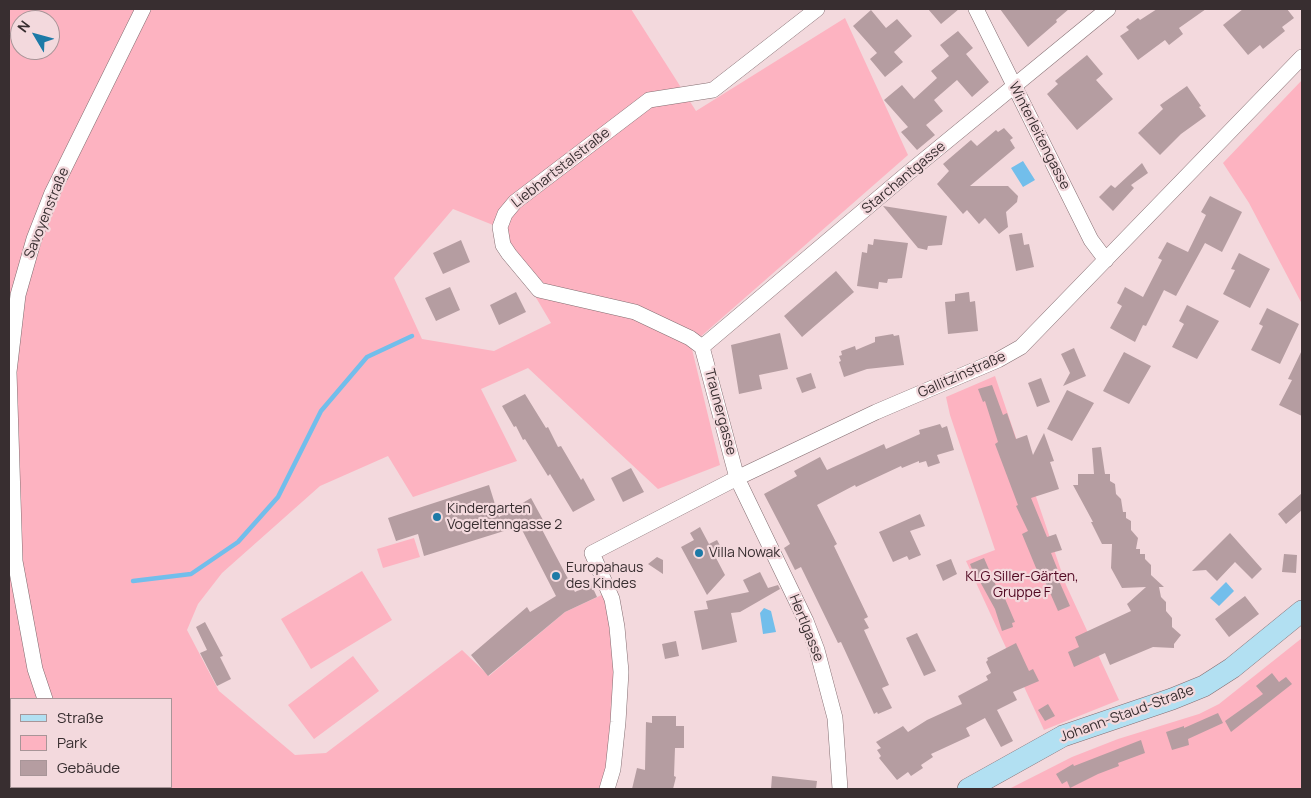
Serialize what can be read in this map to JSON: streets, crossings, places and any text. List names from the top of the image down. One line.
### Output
{"streets":{"street":["Winterleitengasse","Liebhartstalstraße","Starchantgasse","Savoyenstraße","Gallitzinstraße","Traunergasse","Hertlgasse","Johann-Staud-Straße"]},"crossings":[["Winterleitengasse","Starchantgasse"],["Winterleitengasse","Gallitzinstraße"],["Liebhartstalstraße","Starchantgasse"],["Liebhartstalstraße","Traunergasse"],["Starchantgasse","Traunergasse"],["Gallitzinstraße","Traunergasse"],["Gallitzinstraße","Hertlgasse"],["Traunergasse","Hertlgasse"]],"parks":["KLG Siller-Gärten, Gruppe F"],"places":["Kindergarten Vogeltenngasse 2","Villa Nowak","Europahaus des Kindes"],"legend":["Straße","Park","Gebäude"],"north":"top left"}
